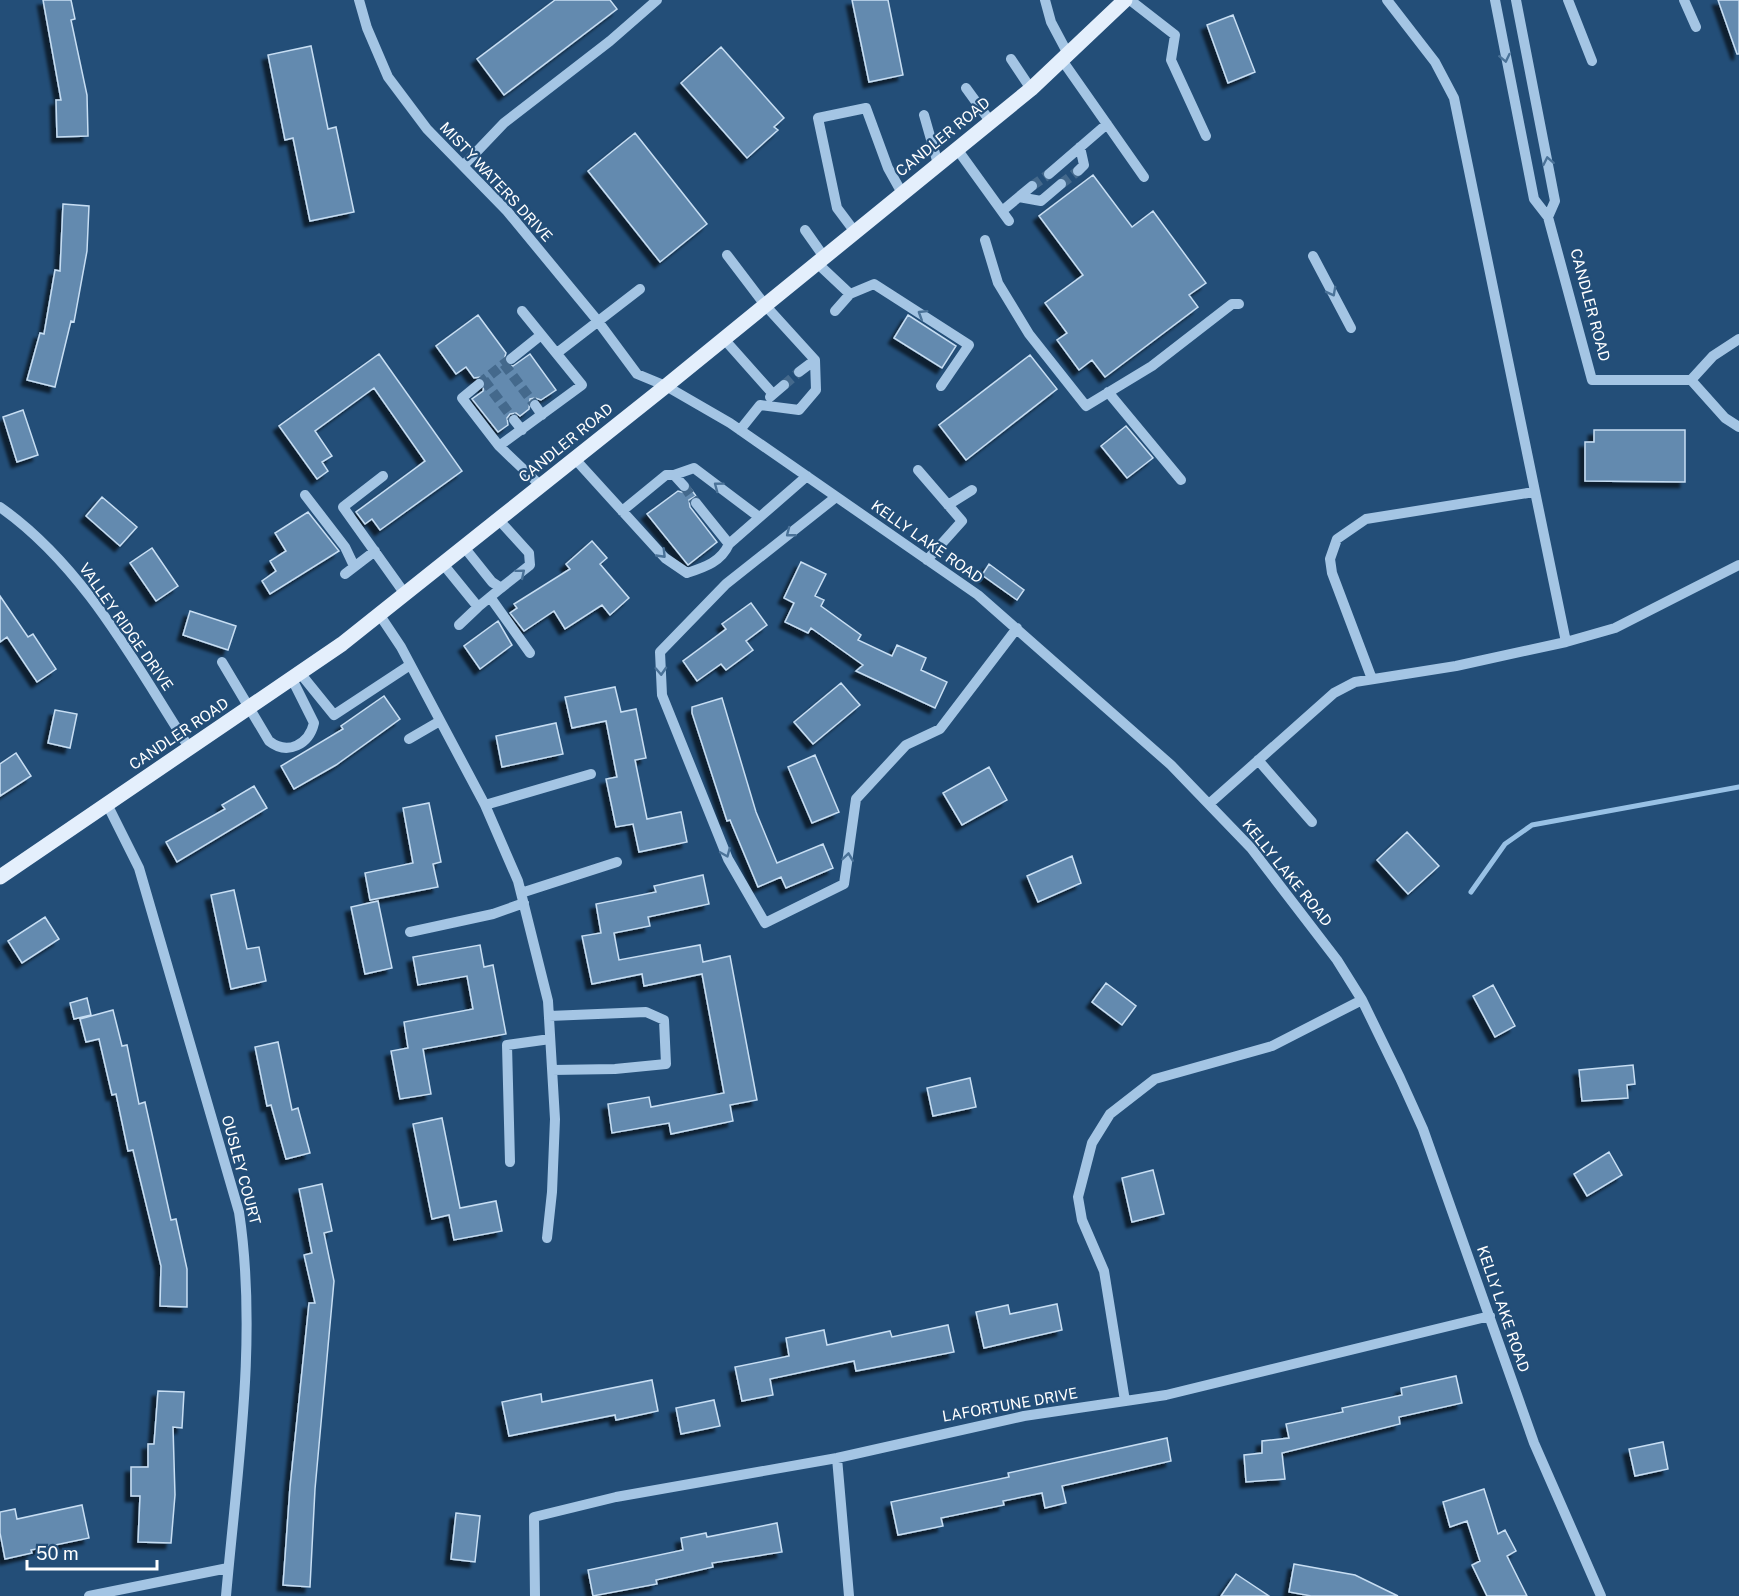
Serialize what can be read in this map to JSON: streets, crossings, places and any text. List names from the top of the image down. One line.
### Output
{"streets":{"main road":["CANDLER ROAD"],"street":["MISTY WATERS DRIVE","KELLY LAKE ROAD","VALLEY RIDGE DRIVE","OUSLEY COURT","LAFORTUNE DRIVE"]},"crossings":[["CANDLER ROAD","MISTY WATERS DRIVE"],["CANDLER ROAD","KELLY LAKE ROAD"],["CANDLER ROAD","VALLEY RIDGE DRIVE"],["CANDLER ROAD","OUSLEY COURT"],["MISTY WATERS DRIVE","KELLY LAKE ROAD"],["KELLY LAKE ROAD","LAFORTUNE DRIVE"]],"scale_bar":"50 m"}
